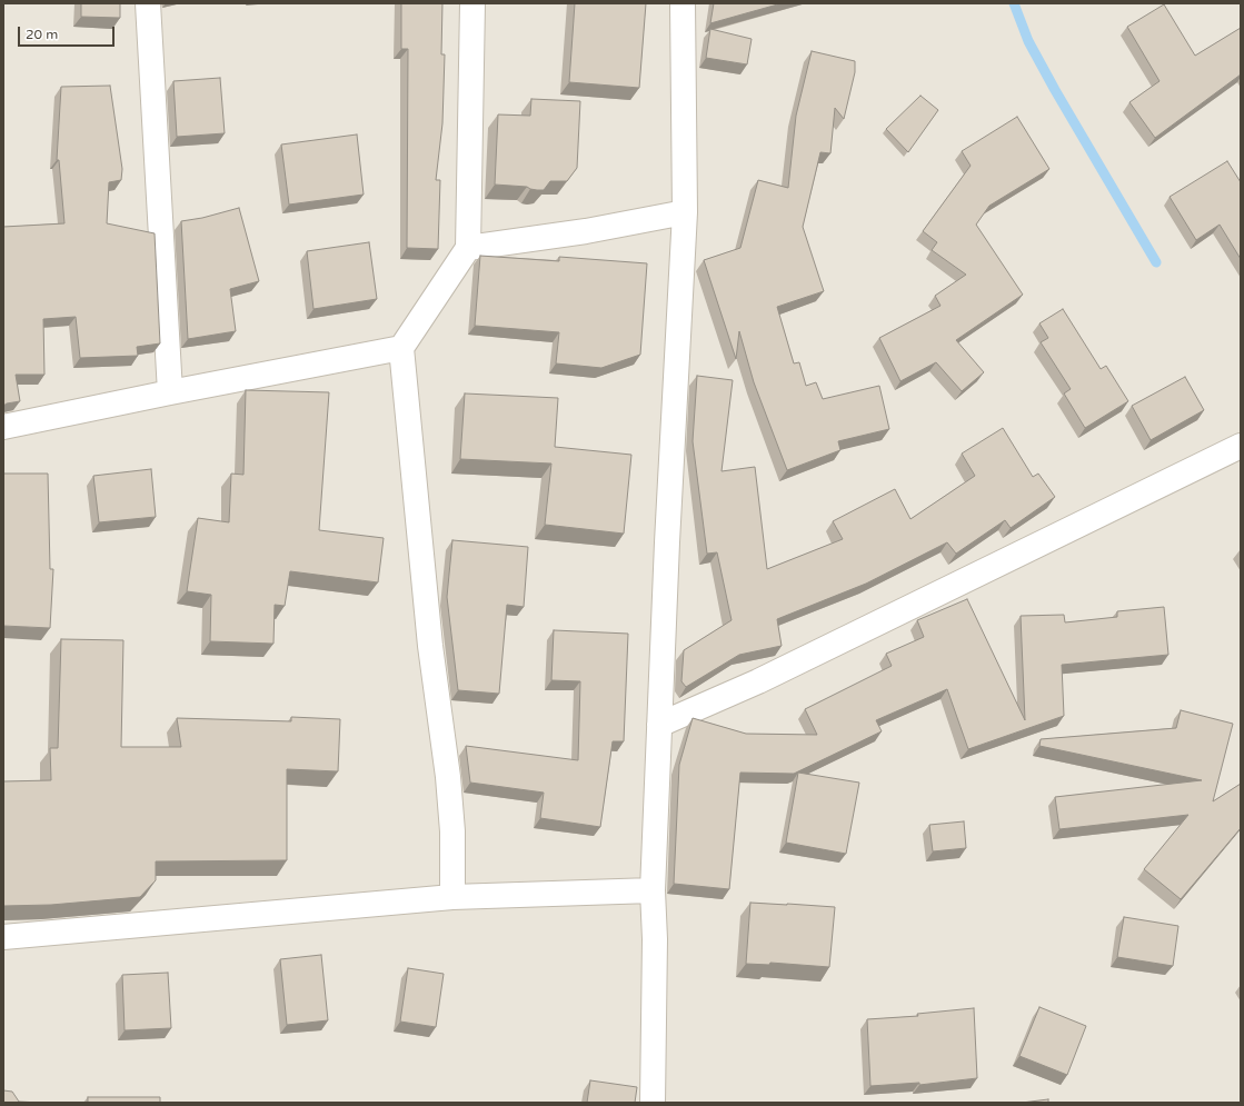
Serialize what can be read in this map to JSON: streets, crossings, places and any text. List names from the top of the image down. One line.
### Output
{"scale_bar":"20 m"}
